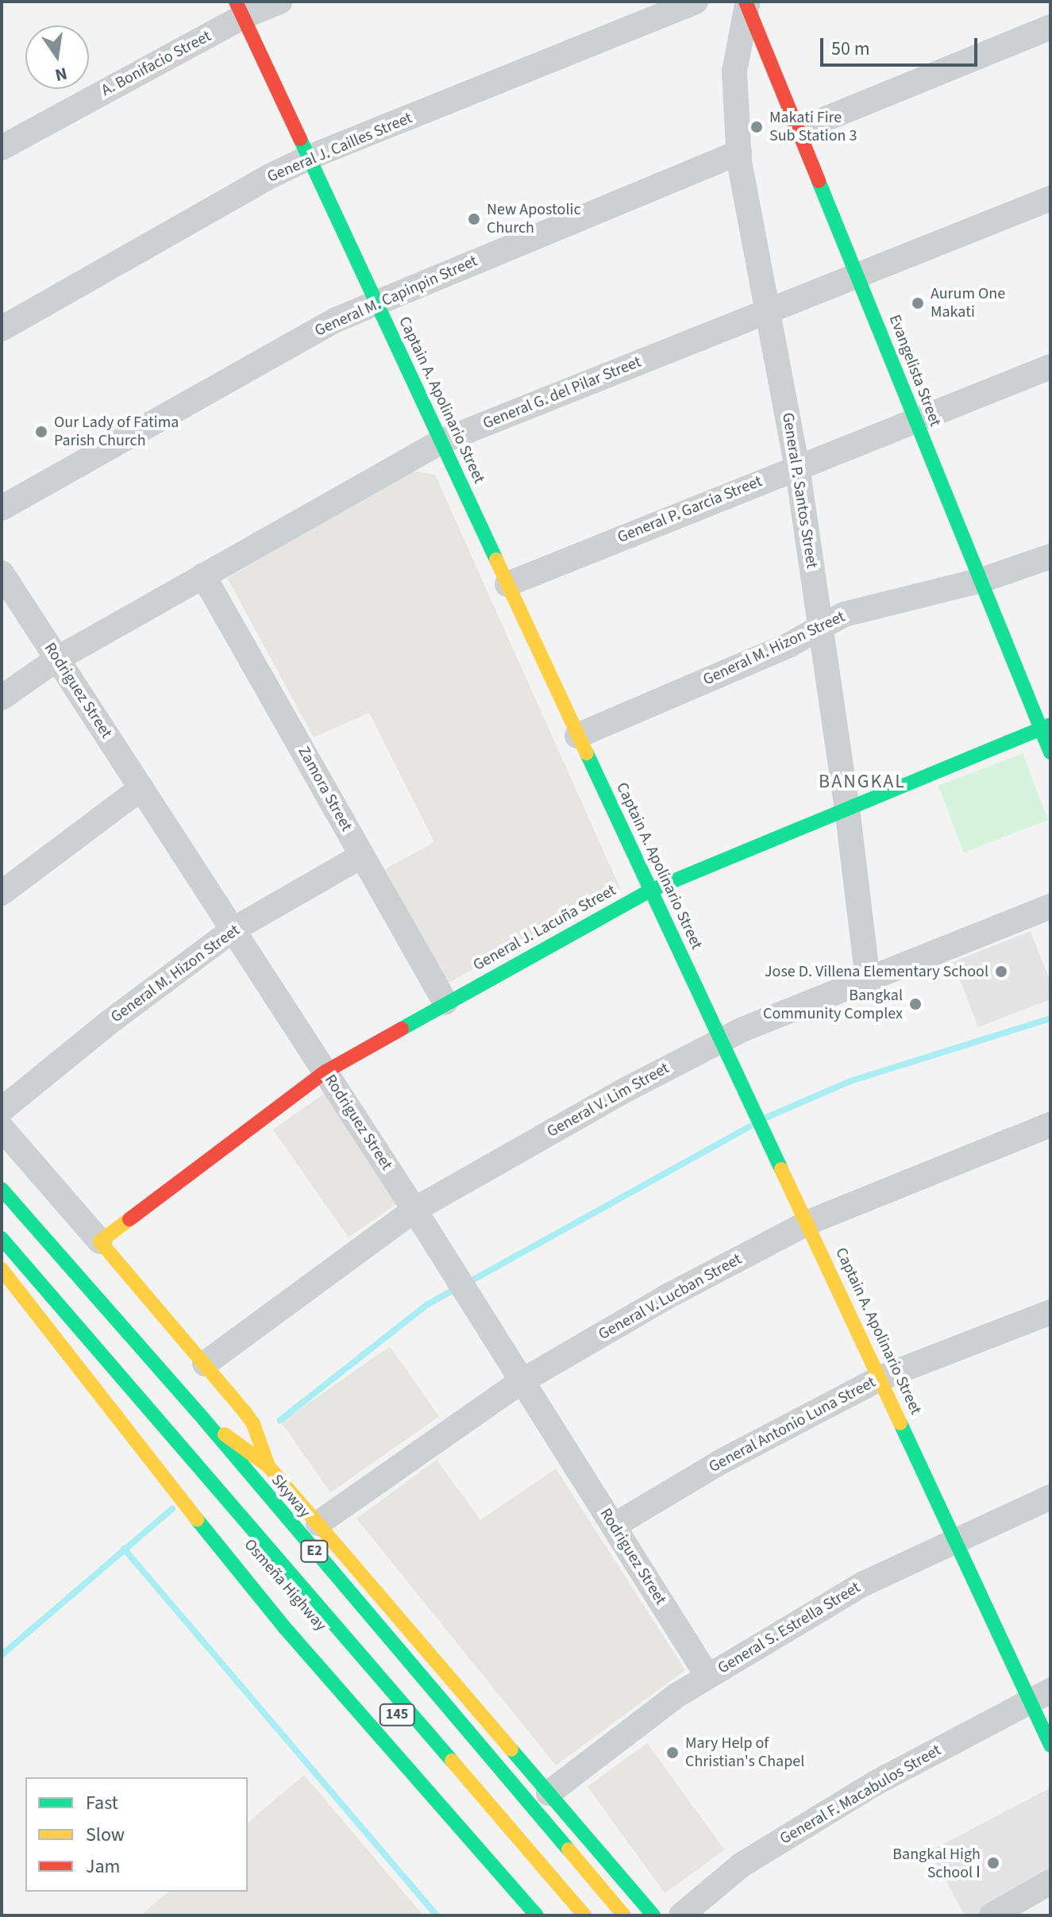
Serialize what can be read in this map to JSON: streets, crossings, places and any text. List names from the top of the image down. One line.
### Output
{"streets":{"main road":["Evangelista Street","Captain A. Apolinario Street","General J. Lacuña Street","Skyway","E2","Osmeña Highway","145"],"street":["A. Bonifacio Street","General J. Cailles Street","General M. Capinpin Street","General G. del Pilar Street","General P. Santos Street","General P. Garcia Street","General M. Hizon Street","Rodriguez Street","Zamora Street","General V. Lim Street","General V. Lucban Street","General Antonio Luna Street","General S. Estrella Street","General F. Macabulos Street"]},"crossings":[["A. Bonifacio Street","Captain A. Apolinario Street"],["General J. Cailles Street","Captain A. Apolinario Street"],["General M. Capinpin Street","Captain A. Apolinario Street"],["General M. Capinpin Street","General P. Santos Street"],["Evangelista Street","General G. del Pilar Street"],["Evangelista Street","General P. Santos Street"],["Evangelista Street","General P. Garcia Street"],["Evangelista Street","General M. Hizon Street"],["Evangelista Street","General J. Lacuña Street"],["General G. del Pilar Street","Captain A. Apolinario Street"],["General G. del Pilar Street","General P. Santos Street"],["General G. del Pilar Street","Rodriguez Street"],["General G. del Pilar Street","Zamora Street"],["Captain A. Apolinario Street","General P. Garcia Street"],["Captain A. Apolinario Street","General M. Hizon Street"],["Captain A. Apolinario Street","General J. Lacuña Street"],["Captain A. Apolinario Street","General V. Lim Street"],["Captain A. Apolinario Street","General V. Lucban Street"],["Captain A. Apolinario Street","General Antonio Luna Street"],["Captain A. Apolinario Street","General S. Estrella Street"],["Captain A. Apolinario Street","General F. Macabulos Street"],["General P. Santos Street","General P. Garcia Street"],["General P. Santos Street","General M. Hizon Street"],["General P. Santos Street","General J. Lacuña Street"],["General P. Santos Street","General V. Lim Street"],["General M. Hizon Street","Rodriguez Street"],["General M. Hizon Street","Zamora Street"],["Rodriguez Street","General J. Lacuña Street"],["Rodriguez Street","General V. Lim Street"],["Rodriguez Street","General V. Lucban Street"],["Rodriguez Street","General Antonio Luna Street"],["Rodriguez Street","General S. Estrella Street"],["Zamora Street","General J. Lacuña Street"]],"districts":["BANGKAL"],"places":["Makati Fire Sub Station 3","New Apostolic Church","Aurum One Makati","Our Lady of Fatima Parish Church","Jose D. Villena Elementary School","Bangkal Community Complex","Mary Help of Christian's Chapel","Bangkal High School Ⅰ"],"legend":["Fast","Slow","Jam"],"scale_bar":"50 m","north":"bottom"}
